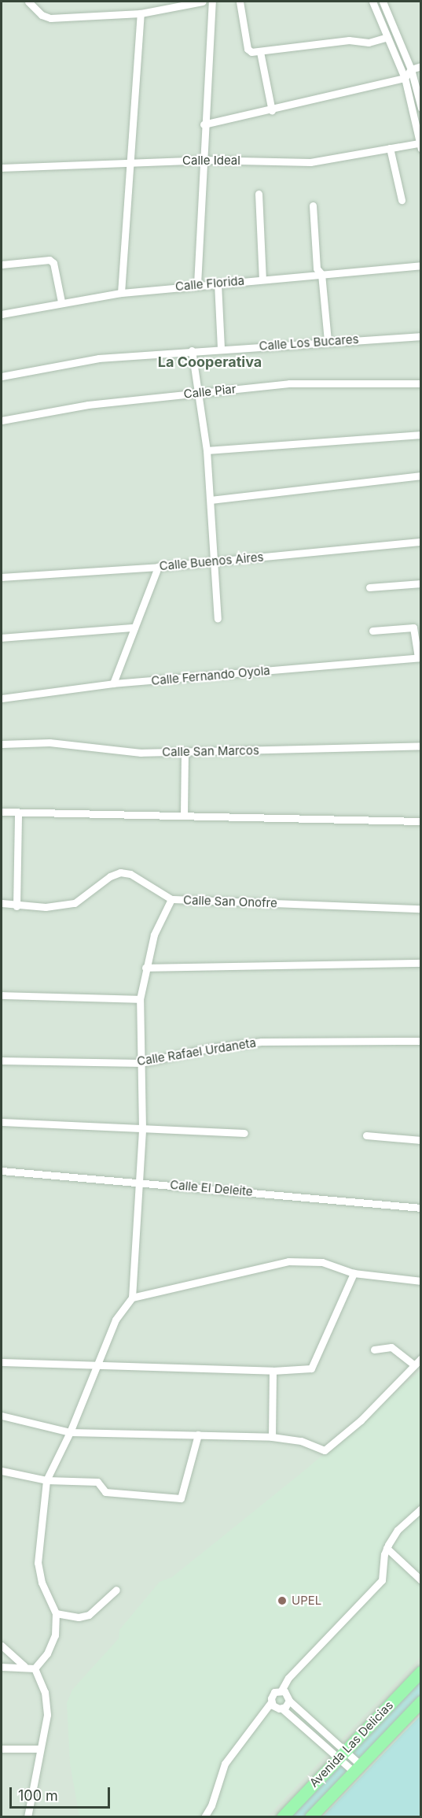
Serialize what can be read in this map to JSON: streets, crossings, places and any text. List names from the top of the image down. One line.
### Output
{"streets":{"main road":["Avenida Las Delicias"],"street":["Calle Ideal","Calle Florida","Calle Los Bucares","Calle Piar","Calle Buenos Aires","Calle Fernando Oyola","Calle San Marcos","Calle San Onofre","Calle Rafael Urdaneta","Calle El Deleite"]},"districts":["La Cooperativa"],"places":["UPEL"],"scale_bar":"100 m"}
